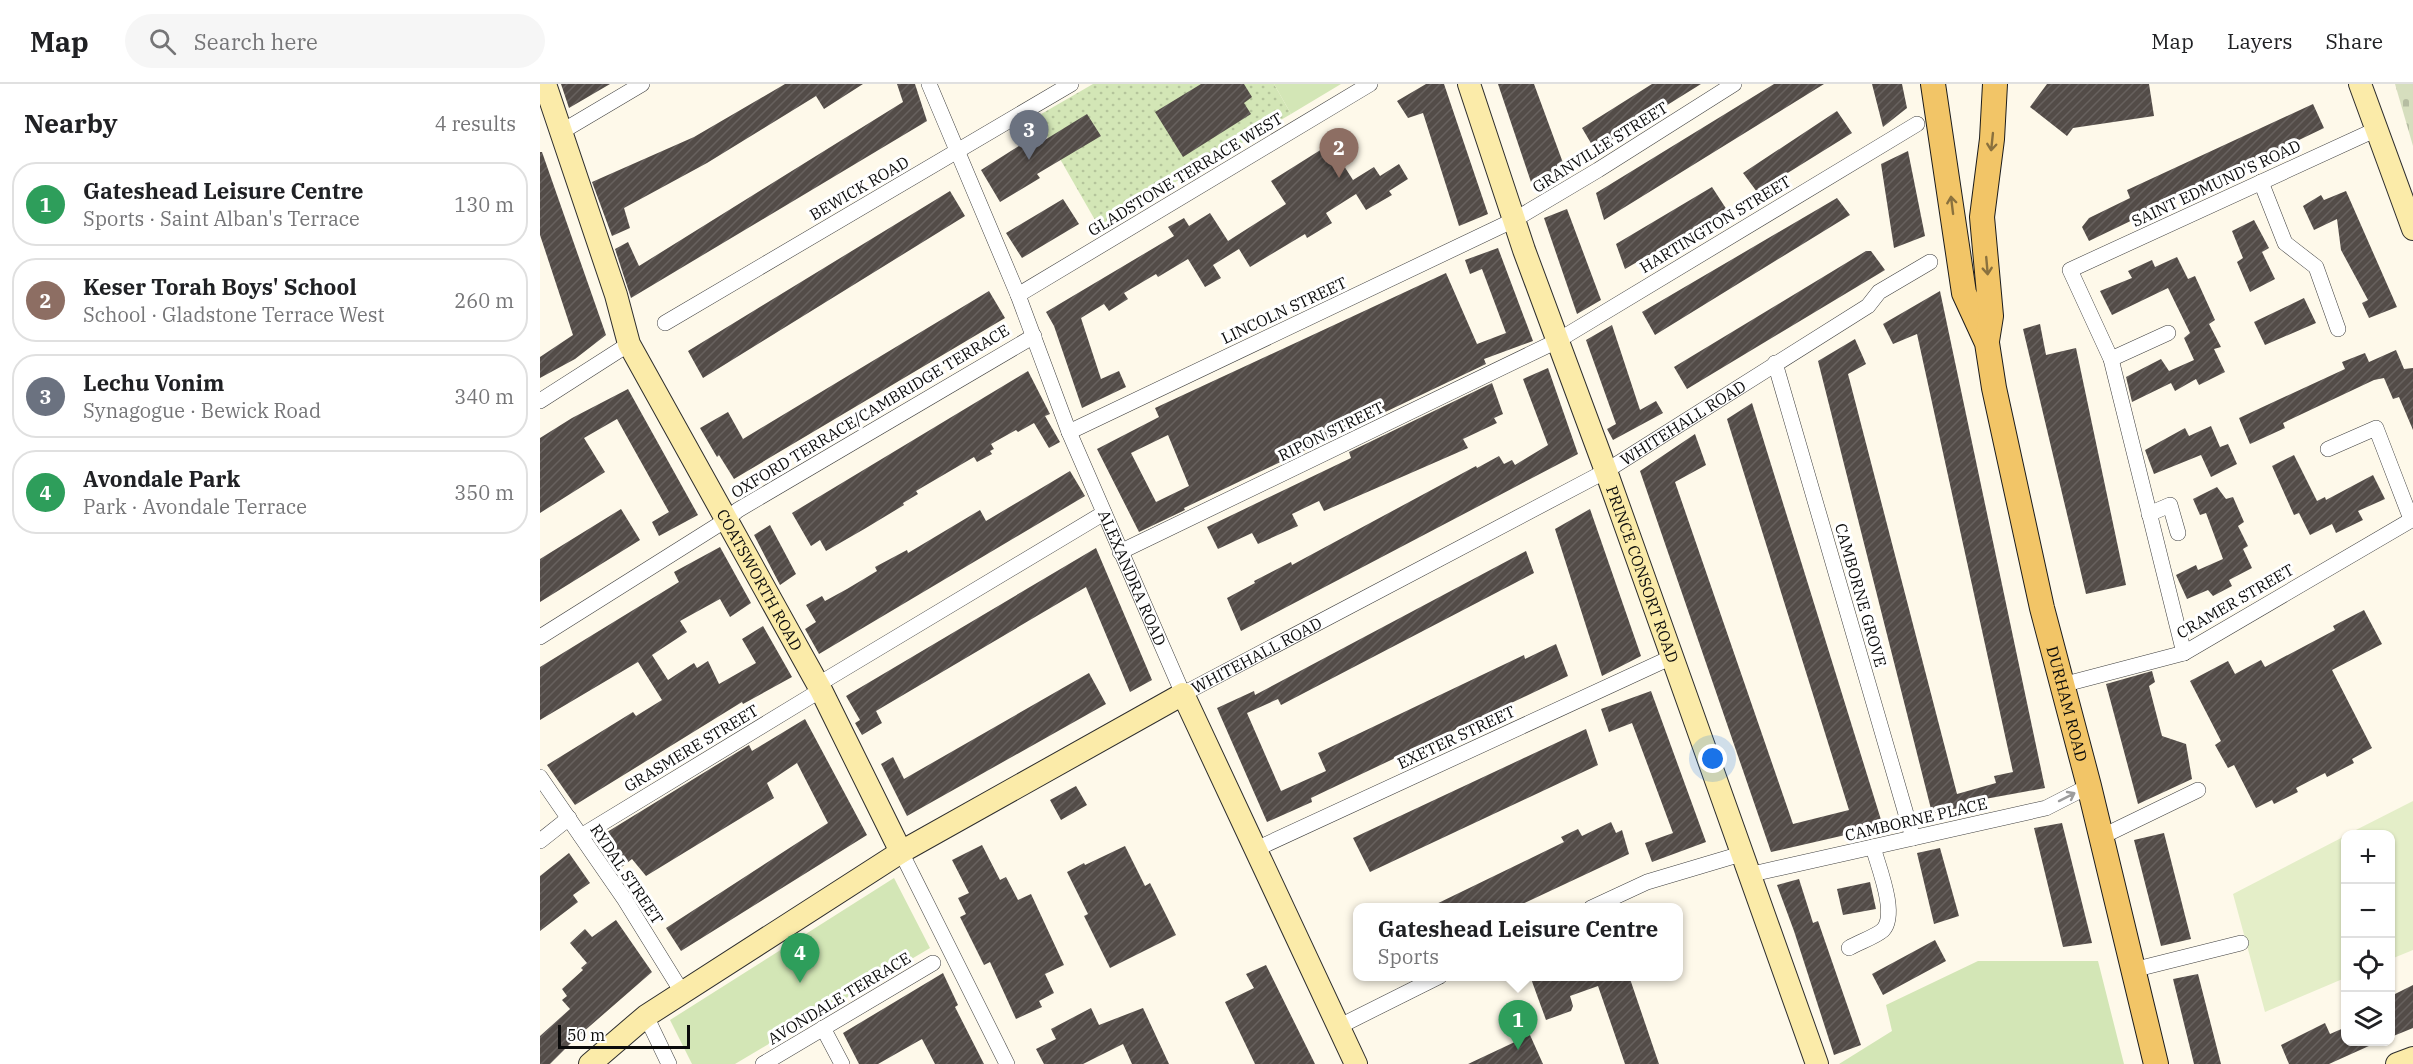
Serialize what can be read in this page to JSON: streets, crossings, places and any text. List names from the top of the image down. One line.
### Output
{"streets":{"main road":["DURHAM ROAD"],"street":["GRANVILLE STREET","GLADSTONE TERRACE WEST","SAINT EDMUND'S ROAD","BEWICK ROAD","HARTINGTON STREET","LINCOLN STREET","OXFORD TERRACE/CAMBRIDGE TERRACE","WHITEHALL ROAD","RIPON STREET","PRINCE CONSORT ROAD","ALEXANDRA ROAD","COATSWORTH ROAD","CAMBORNE GROVE","CRAMER STREET","EXETER STREET","GRASMERE STREET","CAMBORNE PLACE","RYDAL STREET","AVONDALE TERRACE"]},"crossings":[["GRANVILLE STREET","LINCOLN STREET"],["GRANVILLE STREET","PRINCE CONSORT ROAD"],["GLADSTONE TERRACE WEST","ALEXANDRA ROAD"],["BEWICK ROAD","ALEXANDRA ROAD"],["HARTINGTON STREET","RIPON STREET"],["HARTINGTON STREET","PRINCE CONSORT ROAD"],["LINCOLN STREET","PRINCE CONSORT ROAD"],["LINCOLN STREET","ALEXANDRA ROAD"],["OXFORD TERRACE/CAMBRIDGE TERRACE","ALEXANDRA ROAD"],["OXFORD TERRACE/CAMBRIDGE TERRACE","COATSWORTH ROAD"],["WHITEHALL ROAD","PRINCE CONSORT ROAD"],["WHITEHALL ROAD","ALEXANDRA ROAD"],["WHITEHALL ROAD","COATSWORTH ROAD"],["WHITEHALL ROAD","CAMBORNE GROVE"],["WHITEHALL ROAD","RYDAL STREET"],["RIPON STREET","PRINCE CONSORT ROAD"],["RIPON STREET","ALEXANDRA ROAD"],["PRINCE CONSORT ROAD","EXETER STREET"],["PRINCE CONSORT ROAD","CAMBORNE PLACE"],["ALEXANDRA ROAD","EXETER STREET"],["ALEXANDRA ROAD","GRASMERE STREET"],["COATSWORTH ROAD","GRASMERE STREET"],["CAMBORNE GROVE","CAMBORNE PLACE"],["CRAMER STREET","DURHAM ROAD"],["DURHAM ROAD","CAMBORNE PLACE"],["GRASMERE STREET","RYDAL STREET"]],"one_way":["CAMBORNE PLACE"],"scale_bar":"50 m","page":{"header":"Map","search":"Search here","nav":["Map","Layers","Share"],"heading":["Nearby","4 results"],"pins":["3","2","4","1"],"list":[{"mark":"1","name":"Gateshead Leisure Centre","note":"Sports · Saint Alban's Terrace","value":"130 m"},{"mark":"2","name":"Keser Torah Boys' School","note":"School · Gladstone Terrace West","value":"260 m"},{"mark":"3","name":"Lechu Vonim","note":"Synagogue · Bewick Road","value":"340 m"},{"mark":"4","name":"Avondale Park","note":"Park · Avondale Terrace","value":"350 m"}],"map_buttons":["+","−"],"popup":["Gateshead Leisure Centre","Sports"],"scale":"50 m"}}
